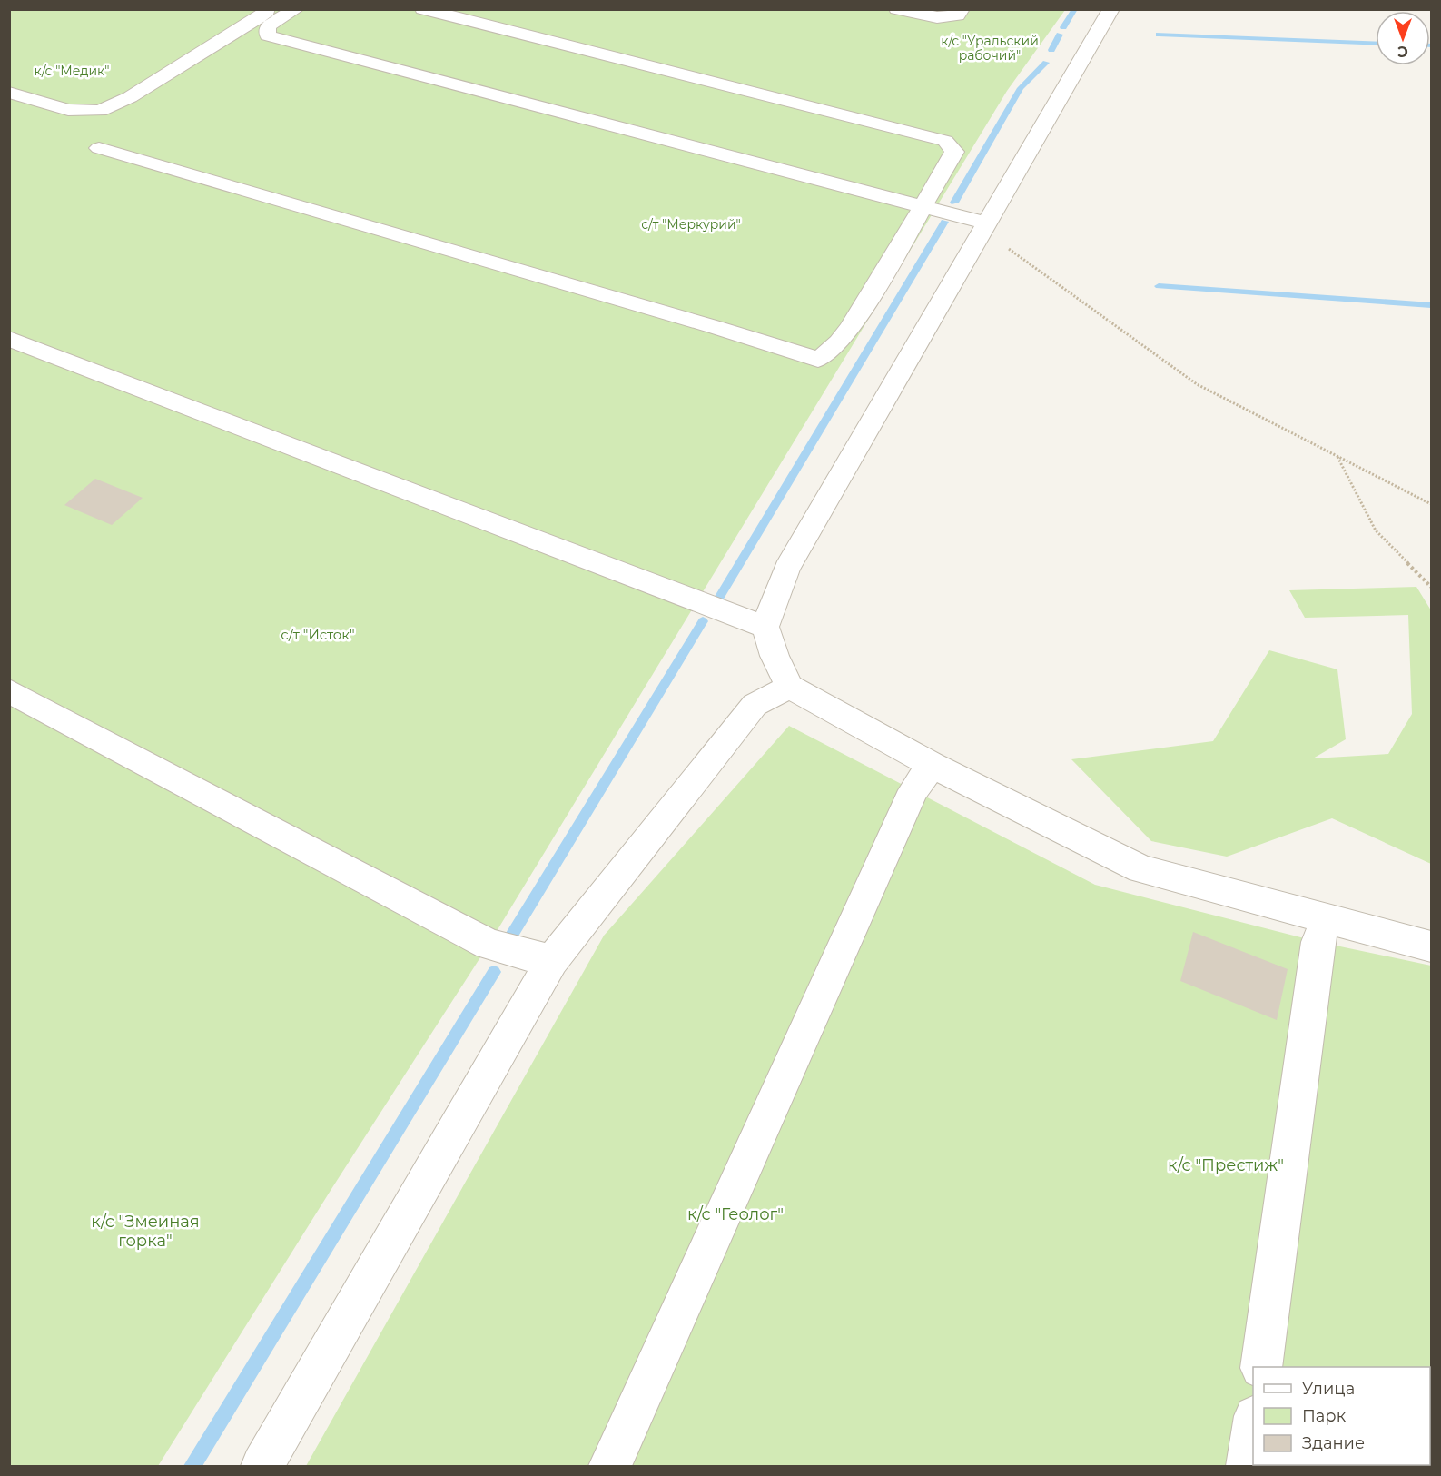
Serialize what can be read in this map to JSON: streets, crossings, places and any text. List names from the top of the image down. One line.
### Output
{"parks":["к/с \"Уральский рабочий\"","к/с \"Медик\"","с/т \"Меркурий\"","с/т \"Исток\"","к/с \"Престиж\"","к/с \"Геолог\"","к/с \"Змеиная горка\""],"legend":["Улица","Парк","Здание"],"north":"bottom"}
